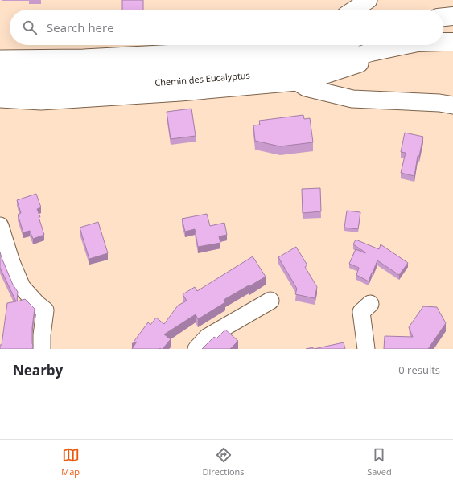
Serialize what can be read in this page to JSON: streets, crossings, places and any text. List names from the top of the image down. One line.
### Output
{"streets":{"main road":["Chemin des Eucalyptus"]},"page":{"search":"Search here","heading":["Nearby","0 results"],"nav":["Map","Directions","Saved"]}}
